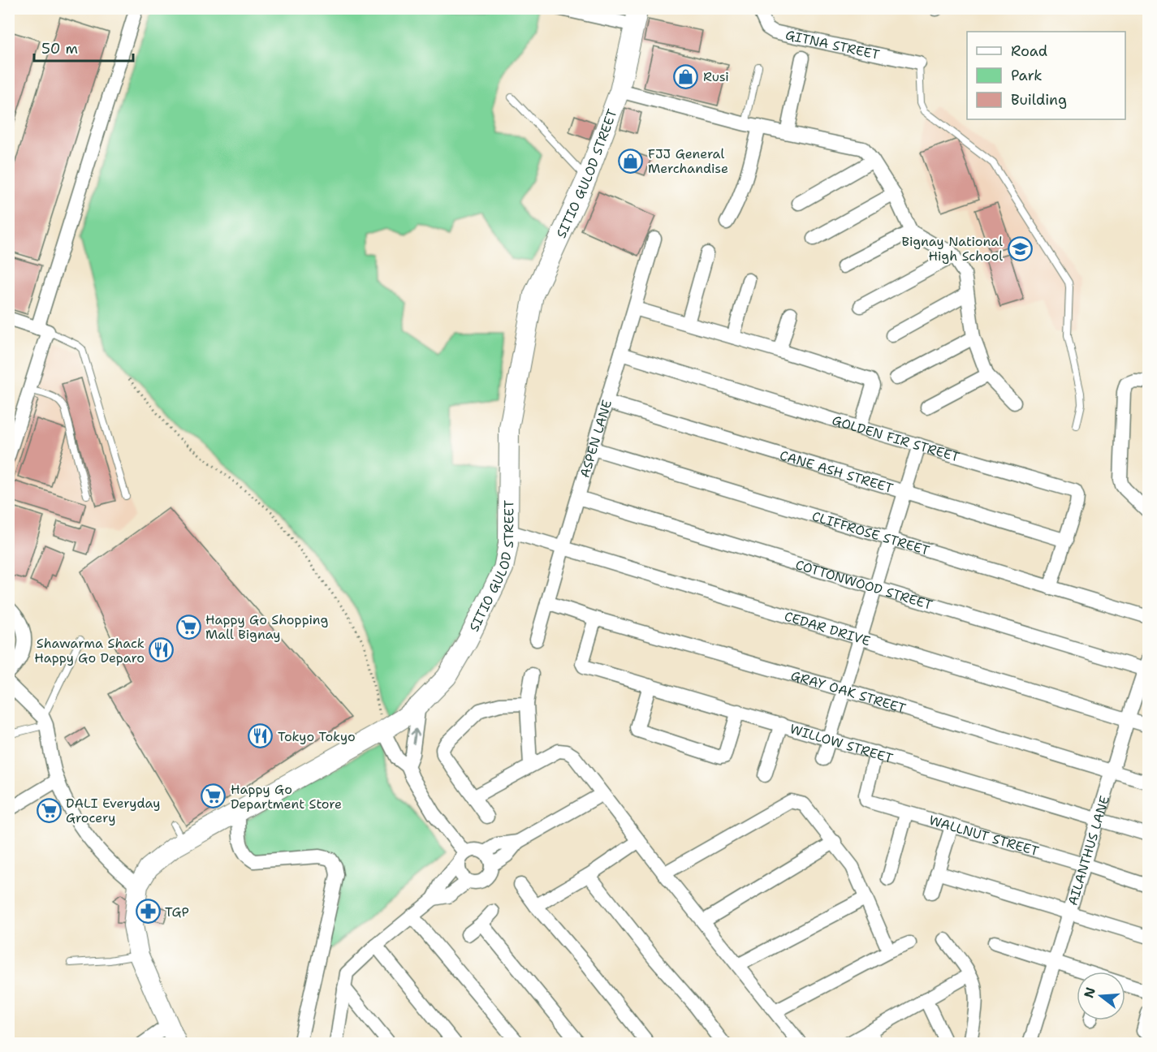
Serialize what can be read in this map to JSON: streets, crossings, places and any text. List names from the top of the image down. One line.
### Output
{"streets":{"main road":["SITIO GULOD STREET"],"street":["GITNA STREET","GOLDEN FIR STREET","ASPEN LANE","CANE ASH STREET","CLIFFROSE STREET","COTTONWOOD STREET","CEDAR DRIVE","GRAY OAK STREET","WILLOW STREET","WALLNUT STREET","AILANTHUS LANE"]},"crossings":[["SITIO GULOD STREET","CEDAR DRIVE"],["GOLDEN FIR STREET","ASPEN LANE"],["GOLDEN FIR STREET","CANE ASH STREET"],["GOLDEN FIR STREET","CLIFFROSE STREET"],["ASPEN LANE","CANE ASH STREET"],["ASPEN LANE","CLIFFROSE STREET"],["ASPEN LANE","COTTONWOOD STREET"],["ASPEN LANE","CEDAR DRIVE"],["ASPEN LANE","GRAY OAK STREET"],["COTTONWOOD STREET","AILANTHUS LANE"],["CEDAR DRIVE","AILANTHUS LANE"],["GRAY OAK STREET","WILLOW STREET"],["GRAY OAK STREET","AILANTHUS LANE"],["WILLOW STREET","WALLNUT STREET"],["WILLOW STREET","AILANTHUS LANE"],["WALLNUT STREET","AILANTHUS LANE"]],"places":{"shop":["Rusi","FJJ General Merchandise"],"school or university":["Bignay National High School"],"supermarket":["Happy Go Shopping Mall Bignay","Happy Go Department Store","DALI Everyday Grocery"],"restaurant":["Shawarma Shack Happy Go Deparo","Tokyo Tokyo"],"pharmacy":["TGP"]},"legend":["Road","Park","Building"],"scale_bar":"50 m","north":"left"}
